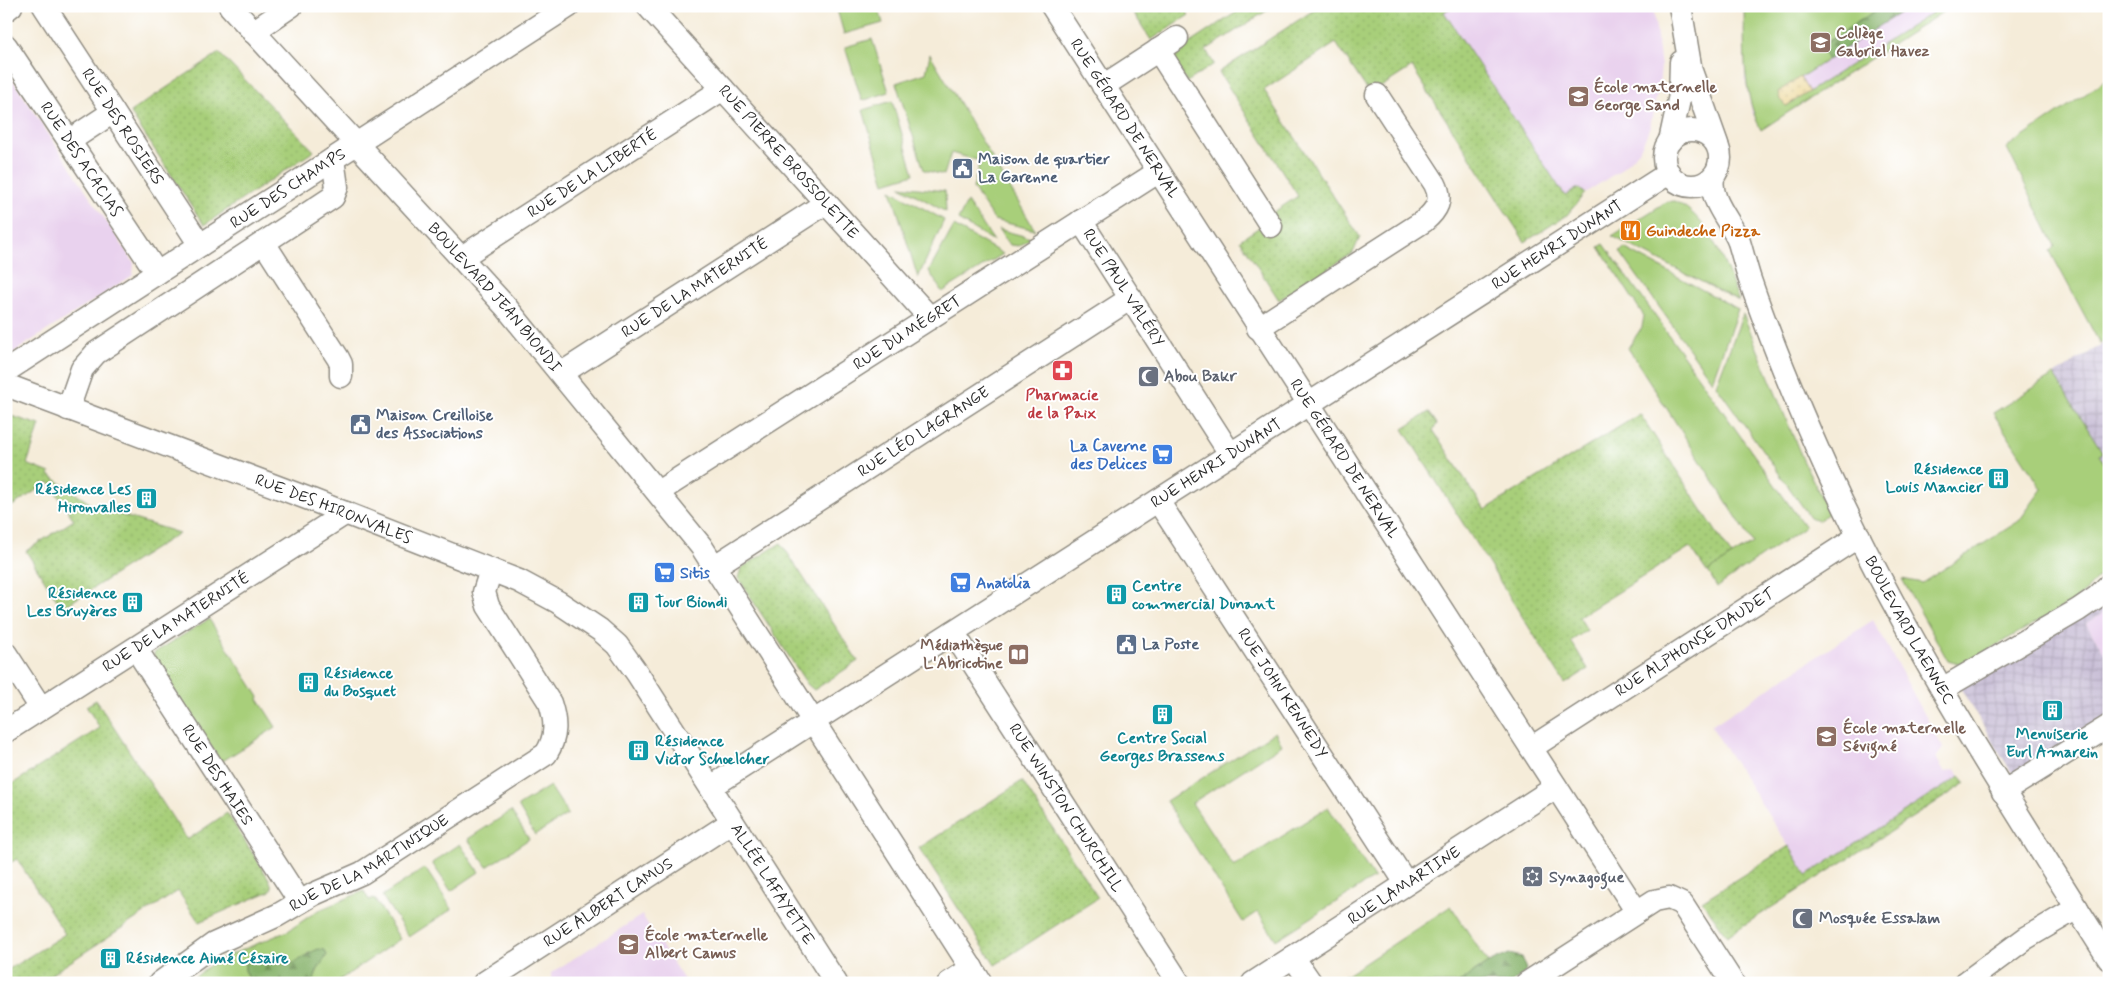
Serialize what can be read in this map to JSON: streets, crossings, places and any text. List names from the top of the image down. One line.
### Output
{"streets":{"street":["RUE GÉRARD DE NERVAL","RUE DES ROSIERS","RUE DES ACACIAS","RUE PIERRE BROSSOLETTE","RUE DE LA LIBERTÉ","RUE DES CHAMPS","RUE HENRI DUNANT","RUE PAUL VALÉRY","RUE DE LA MATERNITÉ","BOULEVARD JEAN BIONDI","RUE DU MÉGRET","RUE LÉO LAGRANGE","RUE DES HIRONVALES","BOULEVARD LAENNEC","RUE ALPHONSE DAUDET","RUE JOHN KENNEDY","RUE DES HAIES","RUE WINSTON CHURCHILL","RUE DE LA MARTINIQUE","ALLÉE LAFAYETTE","RUE LAMARTINE","RUE ALBERT CAMUS"]},"crossings":[["RUE GÉRARD DE NERVAL","RUE HENRI DUNANT"],["RUE GÉRARD DE NERVAL","RUE DU MÉGRET"],["RUE GÉRARD DE NERVAL","RUE ALPHONSE DAUDET"],["RUE GÉRARD DE NERVAL","RUE LAMARTINE"],["RUE DES ROSIERS","RUE DES CHAMPS"],["RUE DES ACACIAS","RUE DES CHAMPS"],["RUE PIERRE BROSSOLETTE","RUE DE LA LIBERTÉ"],["RUE PIERRE BROSSOLETTE","RUE DE LA MATERNITÉ"],["RUE PIERRE BROSSOLETTE","RUE DU MÉGRET"],["RUE DE LA LIBERTÉ","BOULEVARD JEAN BIONDI"],["RUE DES CHAMPS","BOULEVARD JEAN BIONDI"],["RUE HENRI DUNANT","RUE PAUL VALÉRY"],["RUE HENRI DUNANT","BOULEVARD JEAN BIONDI"],["RUE HENRI DUNANT","BOULEVARD LAENNEC"],["RUE HENRI DUNANT","RUE JOHN KENNEDY"],["RUE HENRI DUNANT","RUE WINSTON CHURCHILL"],["RUE HENRI DUNANT","ALLÉE LAFAYETTE"],["RUE PAUL VALÉRY","RUE DU MÉGRET"],["RUE PAUL VALÉRY","RUE LÉO LAGRANGE"],["RUE DE LA MATERNITÉ","BOULEVARD JEAN BIONDI"],["RUE DE LA MATERNITÉ","RUE DES HIRONVALES"],["RUE DE LA MATERNITÉ","RUE DES HAIES"],["BOULEVARD JEAN BIONDI","RUE DU MÉGRET"],["BOULEVARD JEAN BIONDI","RUE LÉO LAGRANGE"],["RUE DES HIRONVALES","RUE DE LA MARTINIQUE"],["RUE DES HIRONVALES","ALLÉE LAFAYETTE"],["BOULEVARD LAENNEC","RUE ALPHONSE DAUDET"],["RUE JOHN KENNEDY","RUE LAMARTINE"],["RUE DES HAIES","RUE DE LA MARTINIQUE"],["ALLÉE LAFAYETTE","RUE ALBERT CAMUS"]],"places":{"school or university":["Collège Gabriel Havez","École maternelle George Sand","École maternelle Sévigné","École maternelle Albert Camus"],"public building":["Maison de quartier La Garenne","Maison Creilloise des Associations","La Poste"],"restaurant":["Guindeche Pizza"],"pharmacy":["Pharmacie de la Paix"],"mosque":["Abou Bakr","Mosquée Essalam"],"supermarket":["La Caverne des Delices","Sitis","Anatolia"],"building":["Résidence Louis Mancier","Résidence Les Hironvalles","Centre commercial Dunant","Résidence Les Bruyères","Tour Biondi","Résidence du Bosquet","Menuiserie Eurl Amarein","Centre Social Georges Brassens","Résidence Victor Schœlcher","Résidence Aimé Césaire"],"library":["Médiathèque L'Abricotine"],"synagogue":["Synagogue"]}}
